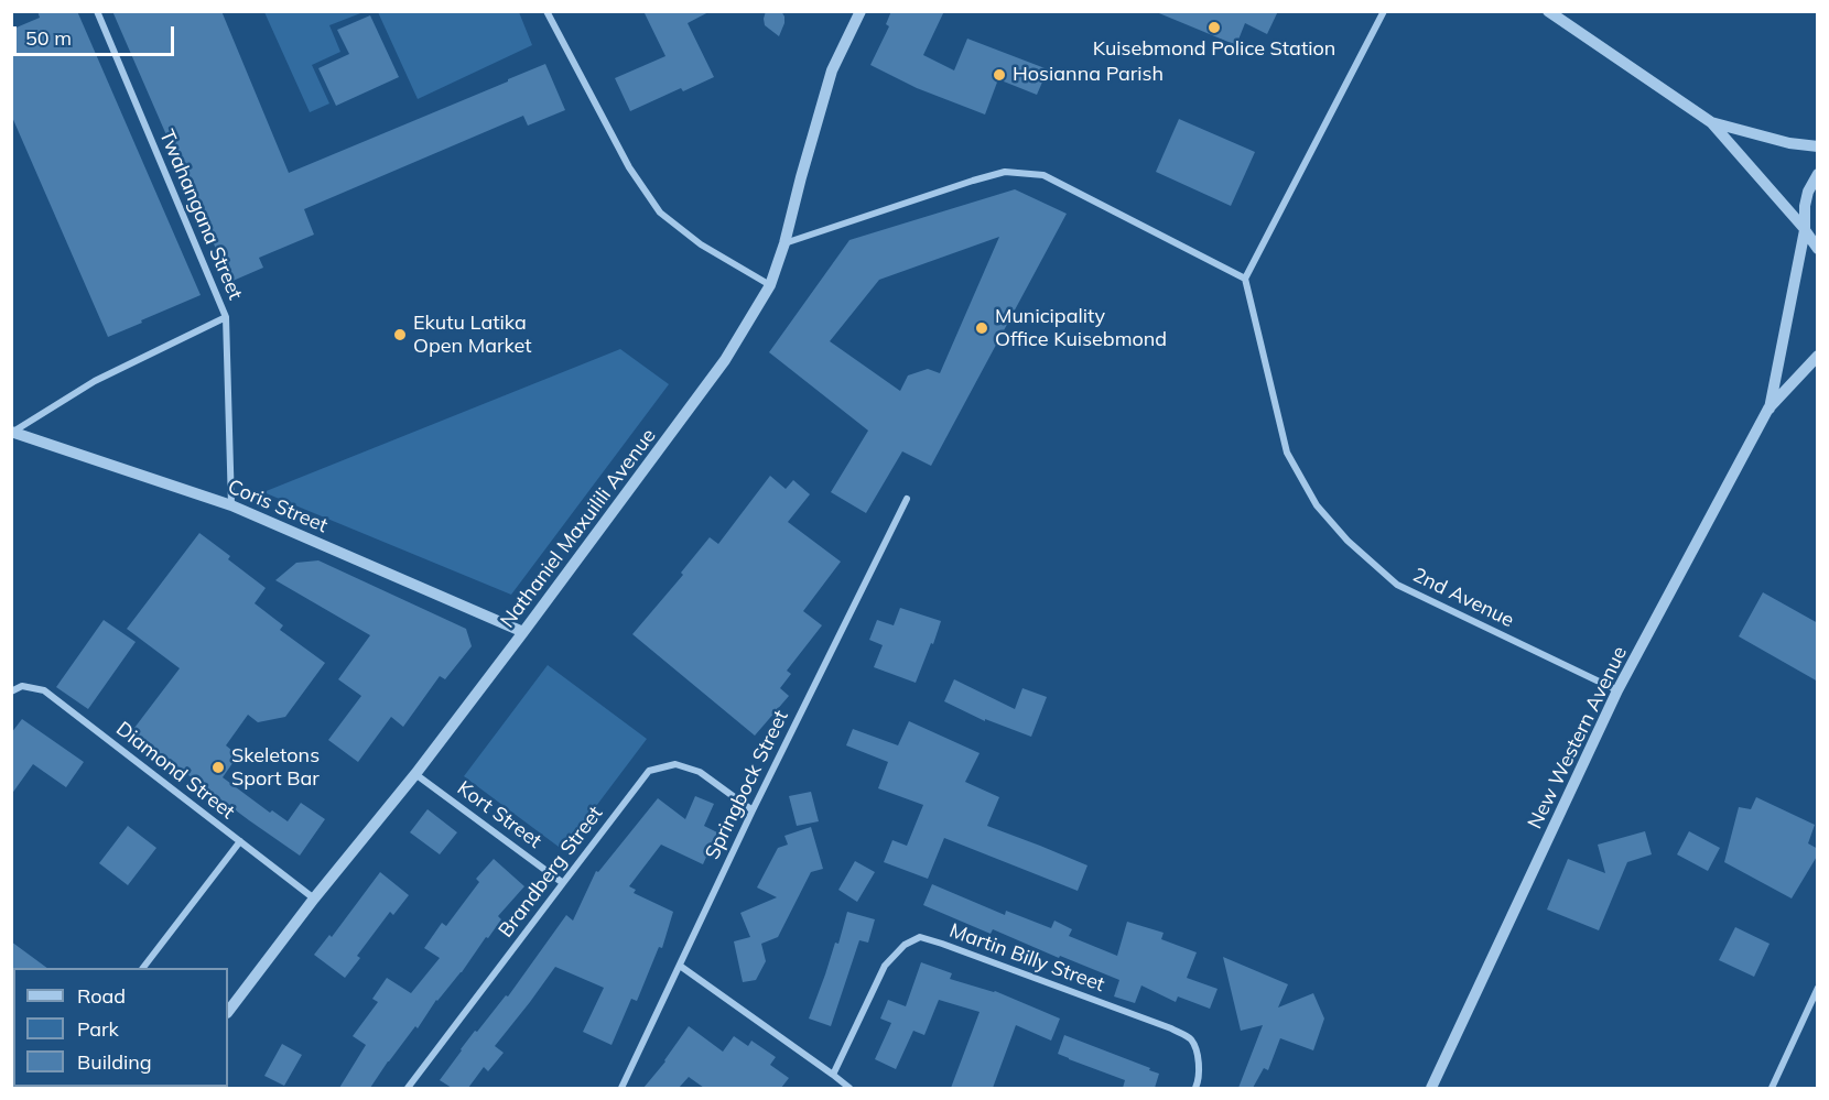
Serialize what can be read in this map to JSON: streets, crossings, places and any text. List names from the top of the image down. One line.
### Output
{"streets":{"street":["Twahangana Street","Coris Street","Nathaniel Maxuilili Avenue","2nd Avenue","New Western Avenue","Diamond Street","Springbock Street","Kort Street","Brandberg Street","Martin Billy Street"]},"crossings":[["Twahangana Street","Coris Street"],["Coris Street","Nathaniel Maxuilili Avenue"],["Nathaniel Maxuilili Avenue","Diamond Street"],["Nathaniel Maxuilili Avenue","Kort Street"],["2nd Avenue","New Western Avenue"],["Springbock Street","Brandberg Street"],["Kort Street","Brandberg Street"]],"places":["Kuisebmond Police Station","Hosianna Parish","Municipality Office Kuisebmond","Ekutu Latika Open Market","Skeletons Sport Bar"],"legend":["Road","Park","Building"],"scale_bar":"50 m"}
